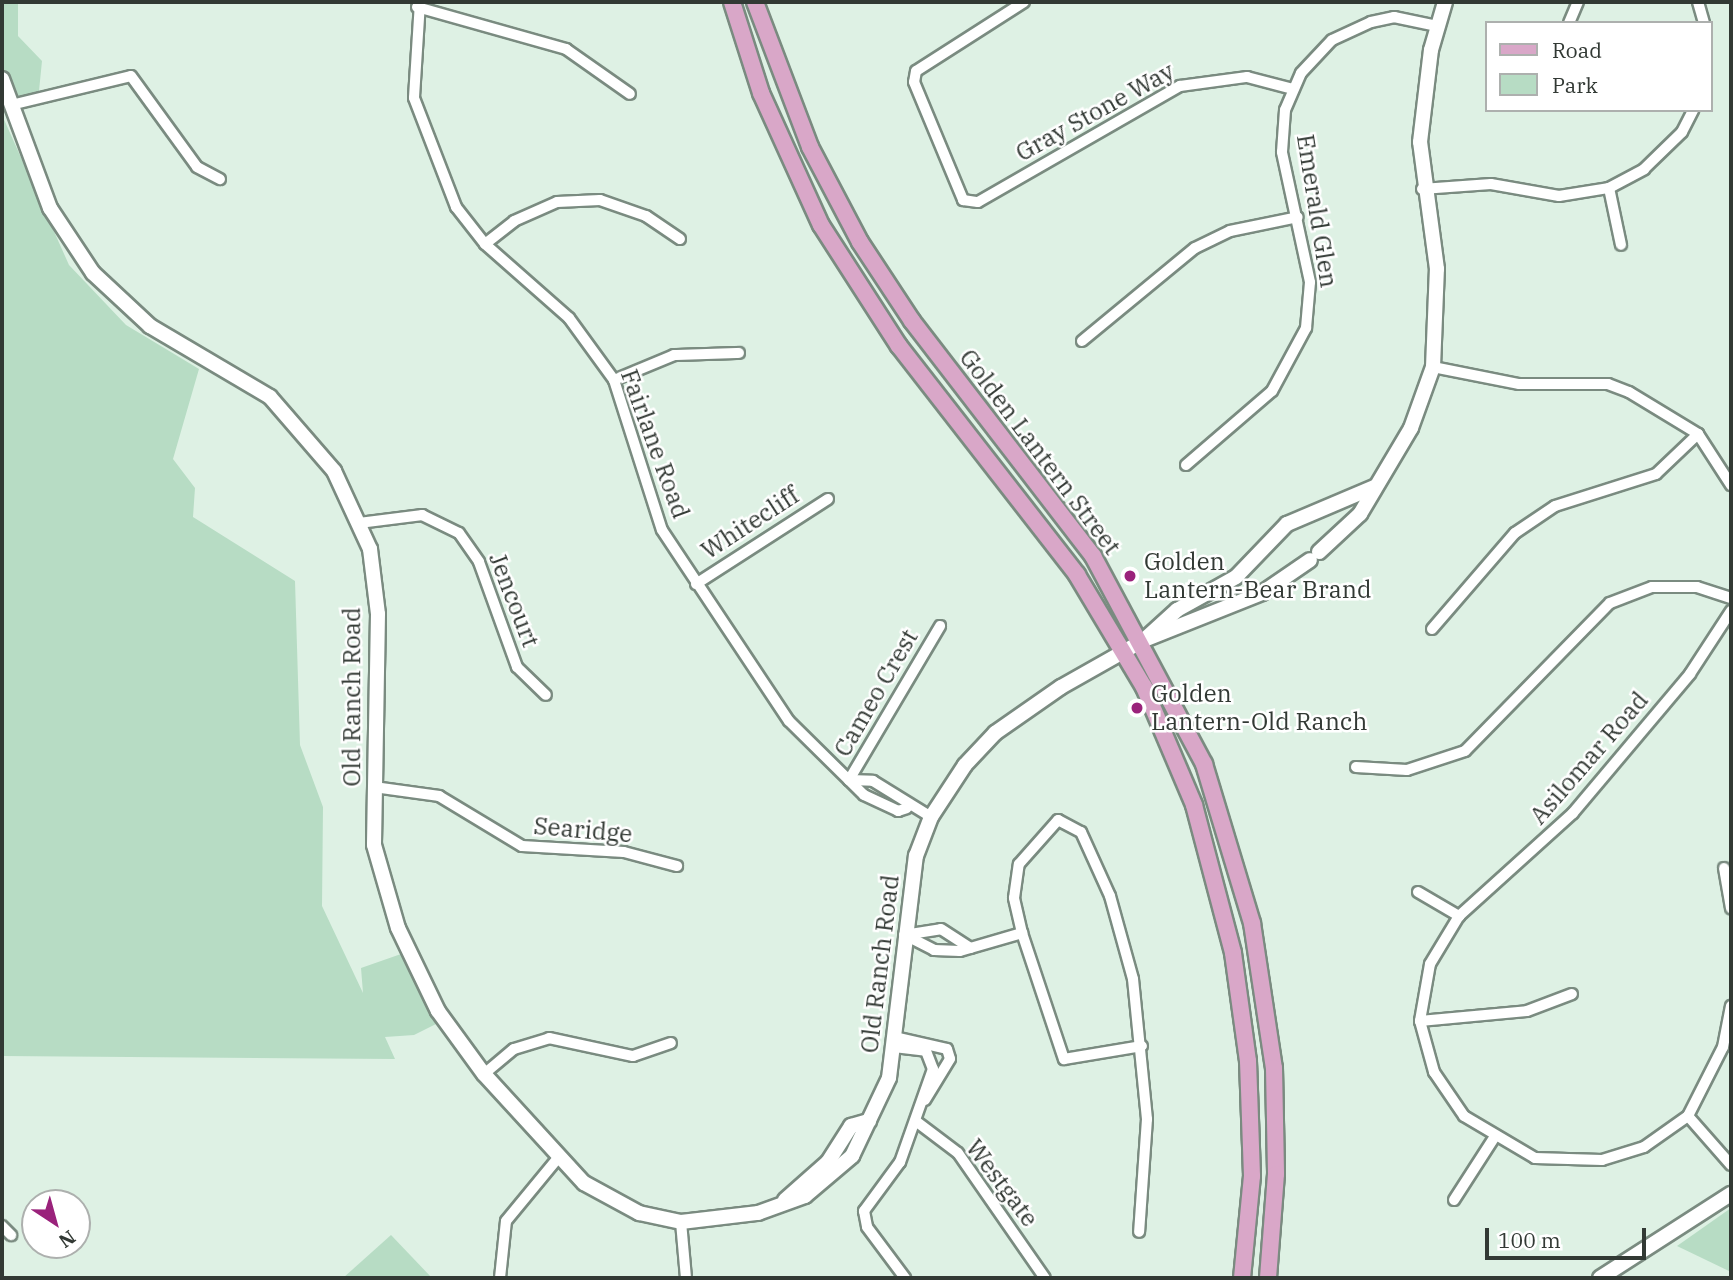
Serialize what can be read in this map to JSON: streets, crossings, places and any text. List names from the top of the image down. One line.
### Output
{"streets":{"main road":["Golden Lantern Street"],"street":["Gray Stone Way","Emerald Glen","Fairlane Road","Whitecliff","Jencourt","Cameo Crest","Old Ranch Road","Asilomar Road","Searidge","Westgate"]},"crossings":[["Gray Stone Way","Emerald Glen"],["Fairlane Road","Whitecliff"],["Fairlane Road","Cameo Crest"],["Fairlane Road","Old Ranch Road"],["Golden Lantern Street","Old Ranch Road"],["Jencourt","Old Ranch Road"],["Old Ranch Road","Searidge"]],"places":["Golden Lantern-Bear Brand","Golden Lantern-Old Ranch"],"legend":["Road","Park"],"scale_bar":"100 m","north":"bottom right"}
